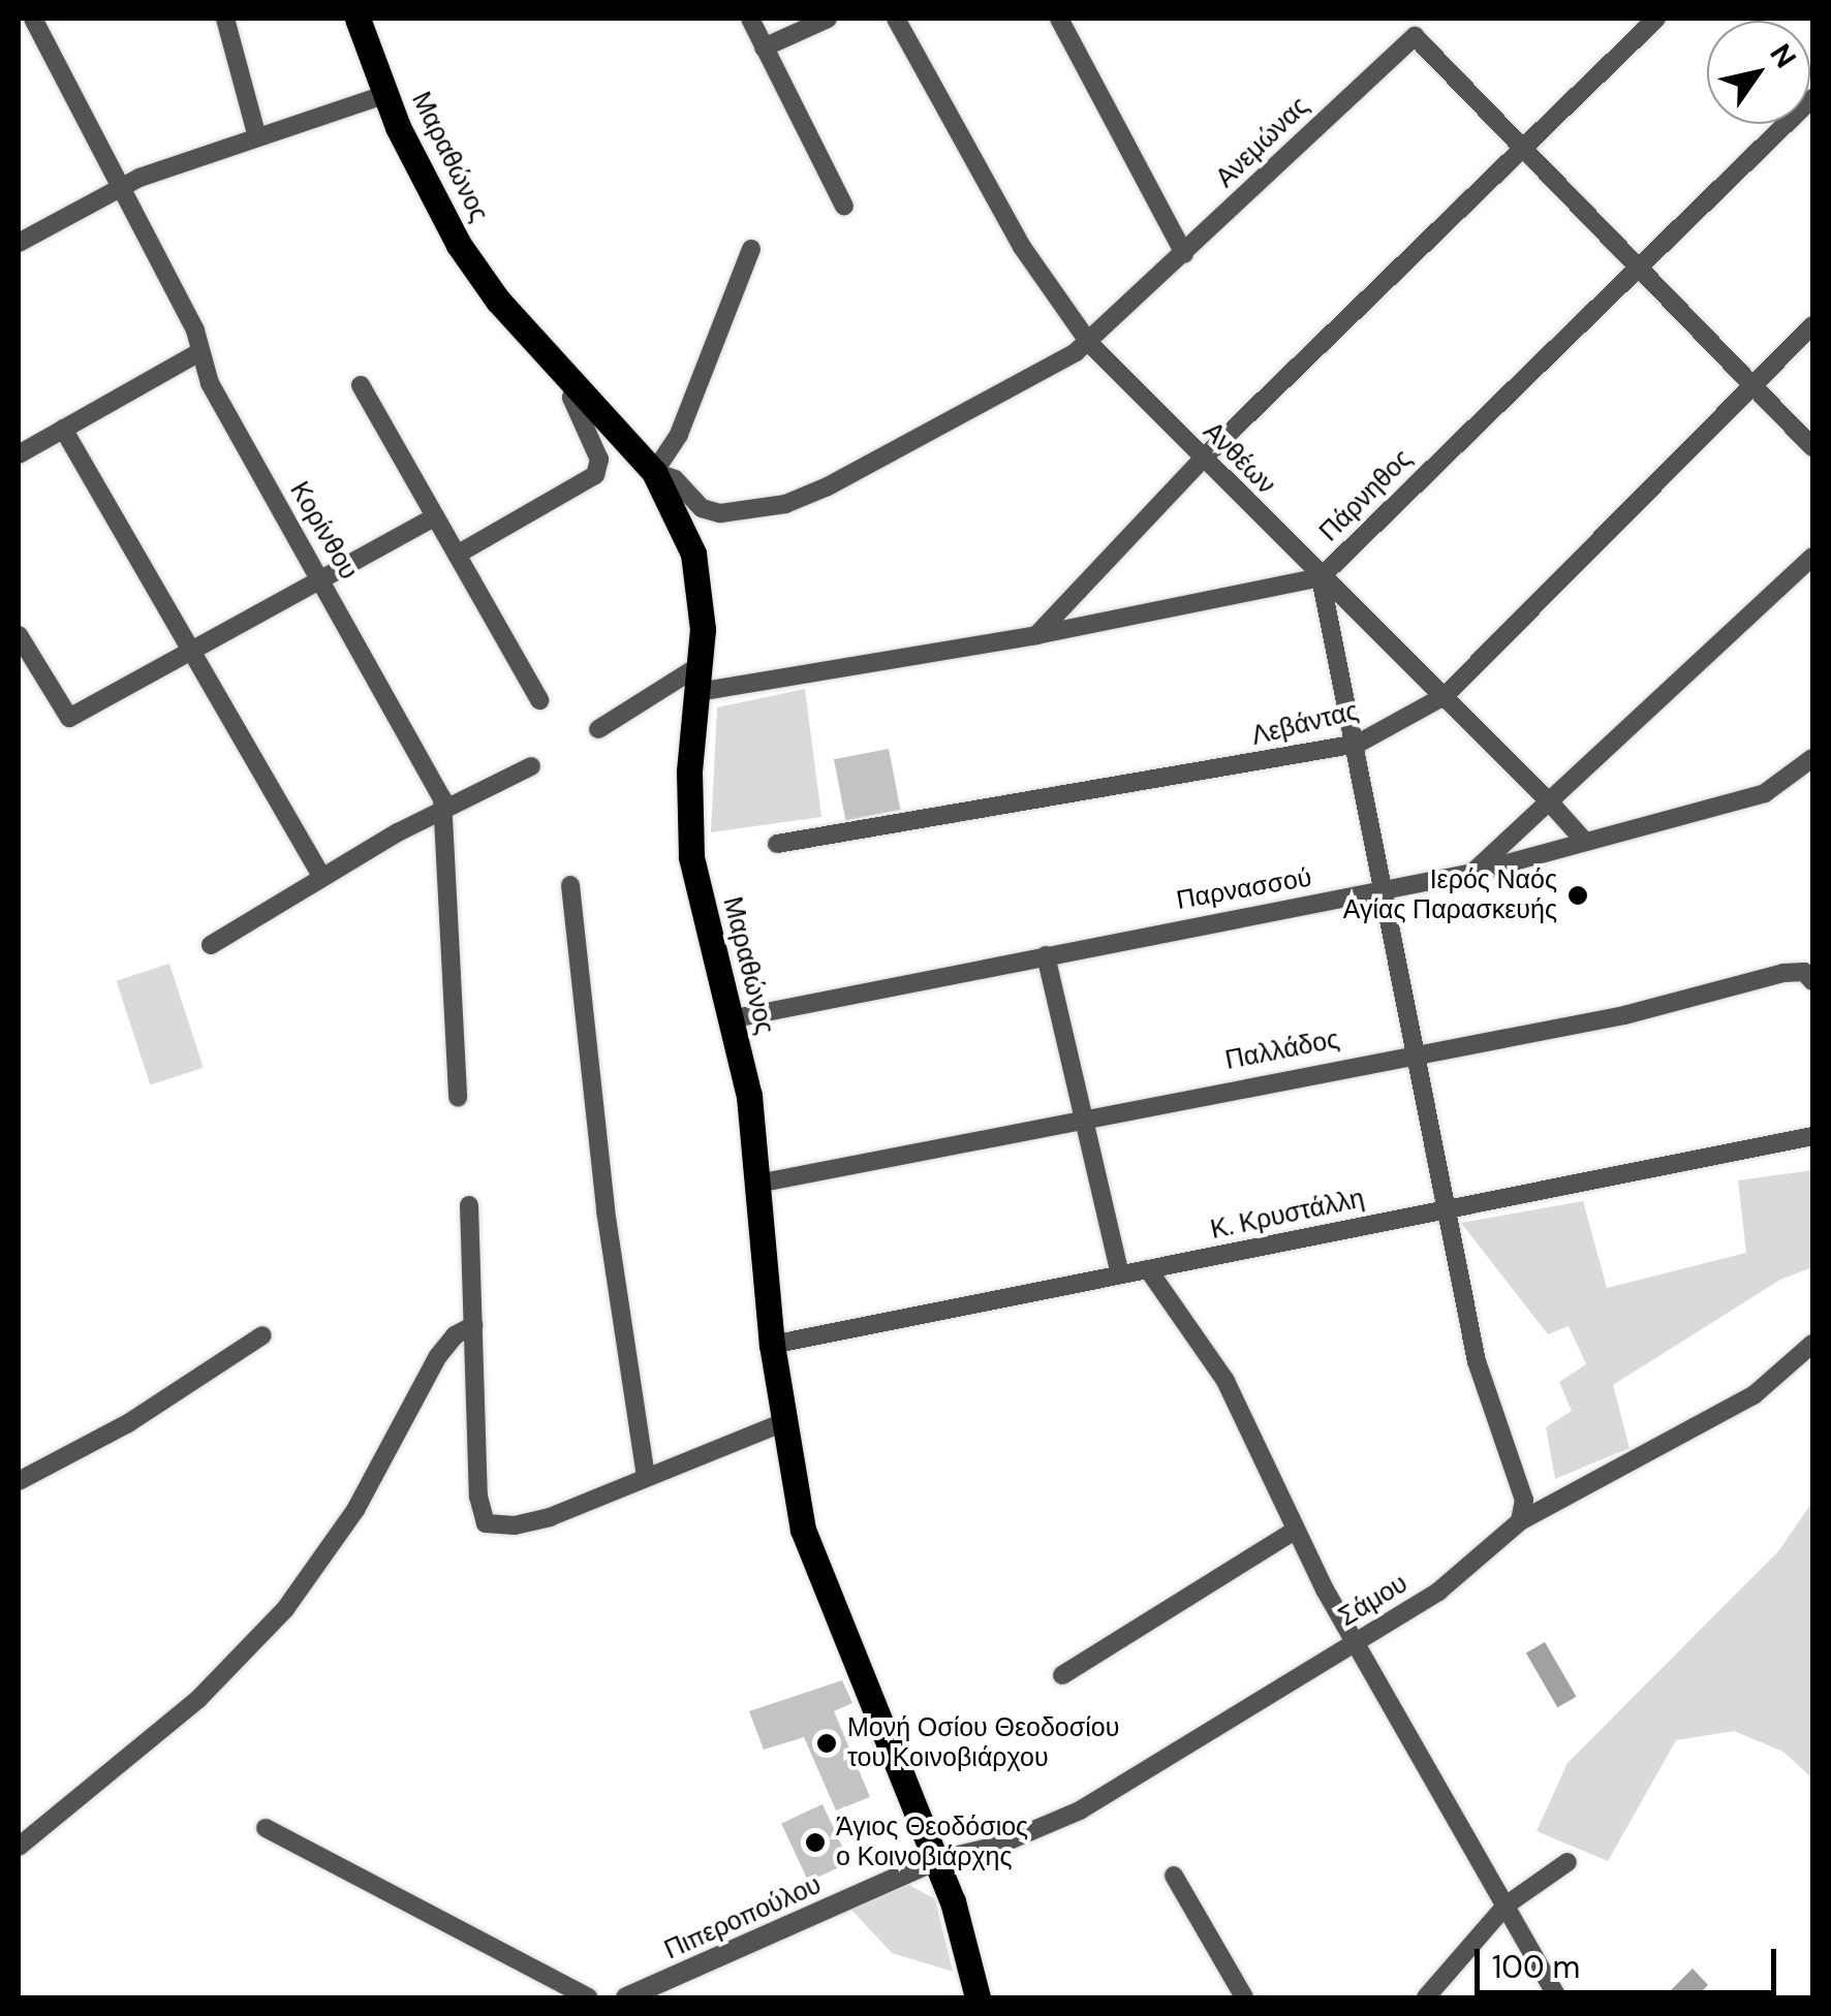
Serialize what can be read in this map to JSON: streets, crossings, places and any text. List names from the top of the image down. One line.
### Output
{"streets":{"main road":["Μαραθώνος"],"street":["Ανεμώνας","Ανθέων","Πάρνηθος","Κορίνθου","Λεβάντας","Παρνασσού","Παλλάδος","Κ. Κρυστάλλη","Σάμου","Πιπεροπούλου"]},"crossings":[["Ανεμώνας","Μαραθώνος"],["Ανεμώνας","Ανθέων"],["Ανεμώνας","Πάρνηθος"],["Ανεμώνας","Λεβάντας"],["Μαραθώνος","Πάρνηθος"],["Μαραθώνος","Παρνασσού"],["Μαραθώνος","Παλλάδος"],["Μαραθώνος","Κ. Κρυστάλλη"],["Μαραθώνος","Σάμου"],["Μαραθώνος","Πιπεροπούλου"],["Ανθέων","Πάρνηθος"],["Ανθέων","Λεβάντας"],["Ανθέων","Παρνασσού"],["Σάμου","Πιπεροπούλου"]],"places":["Ιερός Ναός Αγίας Παρασκευής","Μονή Οσίου Θεοδοσίου του Κοινοβιάρχου","Άγιος Θεοδόσιος ο Κοινοβιάρχης"],"scale_bar":"100 m","north":"top right"}
